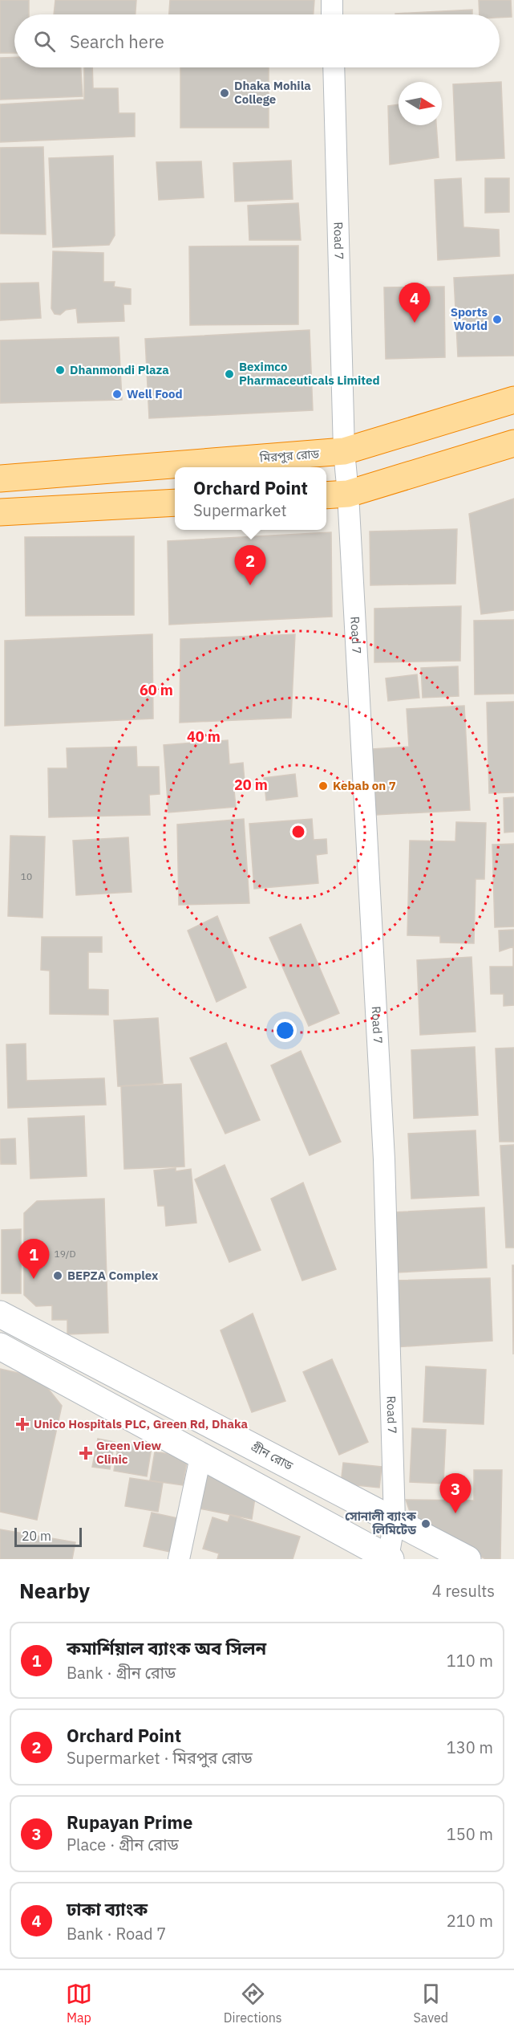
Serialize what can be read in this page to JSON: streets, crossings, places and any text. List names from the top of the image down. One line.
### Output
{"streets":{"highway":["মিরপুর রোড"],"main road":["গ্রীন রোড"],"street":["Road 7"]},"crossings":[["Road 7","মিরপুর রোড"],["Road 7","গ্রীন রোড"]],"places":{"other":["Dhaka Mohila College","Sports World","Dhanmondi Plaza","Beximco Pharmaceuticals Limited","Well Food","Kebab on 7","BEPZA Complex","সোনালী ব্যাংক লিমিটেড"],"health":["Unico Hospitals PLC, Green Rd, Dhaka","Green View Clinic"]},"house_numbers":["10","19/D"],"scale_bar":"20 m","north":"right","page":{"search":"Search here","pins":["4","2","1","3"],"popup":["Orchard Point","Supermarket"],"scale":"20 m","heading":["Nearby","4 results"],"list":[{"mark":"1","name":"কমার্শিয়াল ব্যাংক অব সিলন","note":"Bank · গ্রীন রোড","value":"110 m"},{"mark":"2","name":"Orchard Point","note":"Supermarket · মিরপুর রোড","value":"130 m"},{"mark":"3","name":"Rupayan Prime","note":"Place · গ্রীন রোড","value":"150 m"},{"mark":"4","name":"ঢাকা ব্যাংক","note":"Bank · Road 7","value":"210 m"}],"nav":["Map","Directions","Saved"]},"rings":["60 m","40 m","20 m"]}
